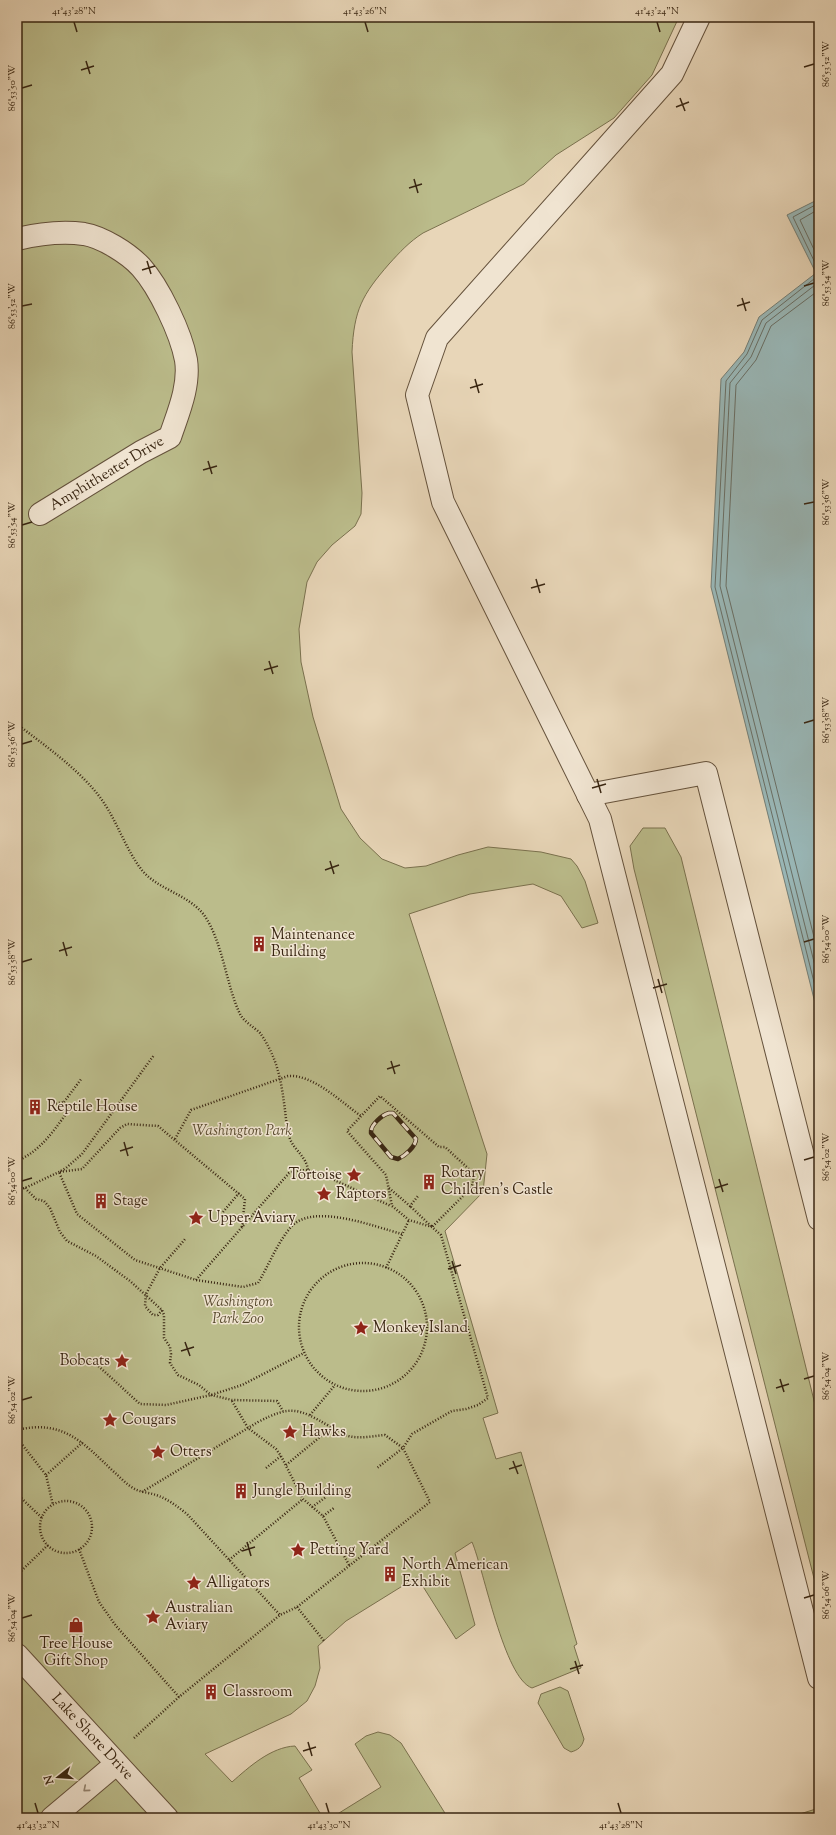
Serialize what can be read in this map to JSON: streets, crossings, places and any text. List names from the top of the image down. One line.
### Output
{"streets":{"street":["Amphitheater Drive","Lake Shore Drive"]},"parks":["Washington Park","Washington Park Zoo"],"places":{"building":["Maintenance Building","Reptile House","Rotary Children’s Castle","Stage","Jungle Building","North American Exhibit","Classroom"],"place":["Tortoise","Raptors","Upper Aviary","Monkey Island","Bobcats","Cougars","Hawks","Otters","Petting Yard","Alligators","Australian Aviary"],"shop":["Tree House Gift Shop"]},"north":"left","coordinates":["41°43'28\"N","41°43'26\"N","41°43'24\"N","86°53'52\"W","86°53'50\"W","86°53'54\"W","86°53'56\"W","86°53'58\"W","86°54'00\"W","86°54'02\"W","86°54'04\"W","86°54'06\"W","41°43'32\"N","41°43'30\"N"]}
